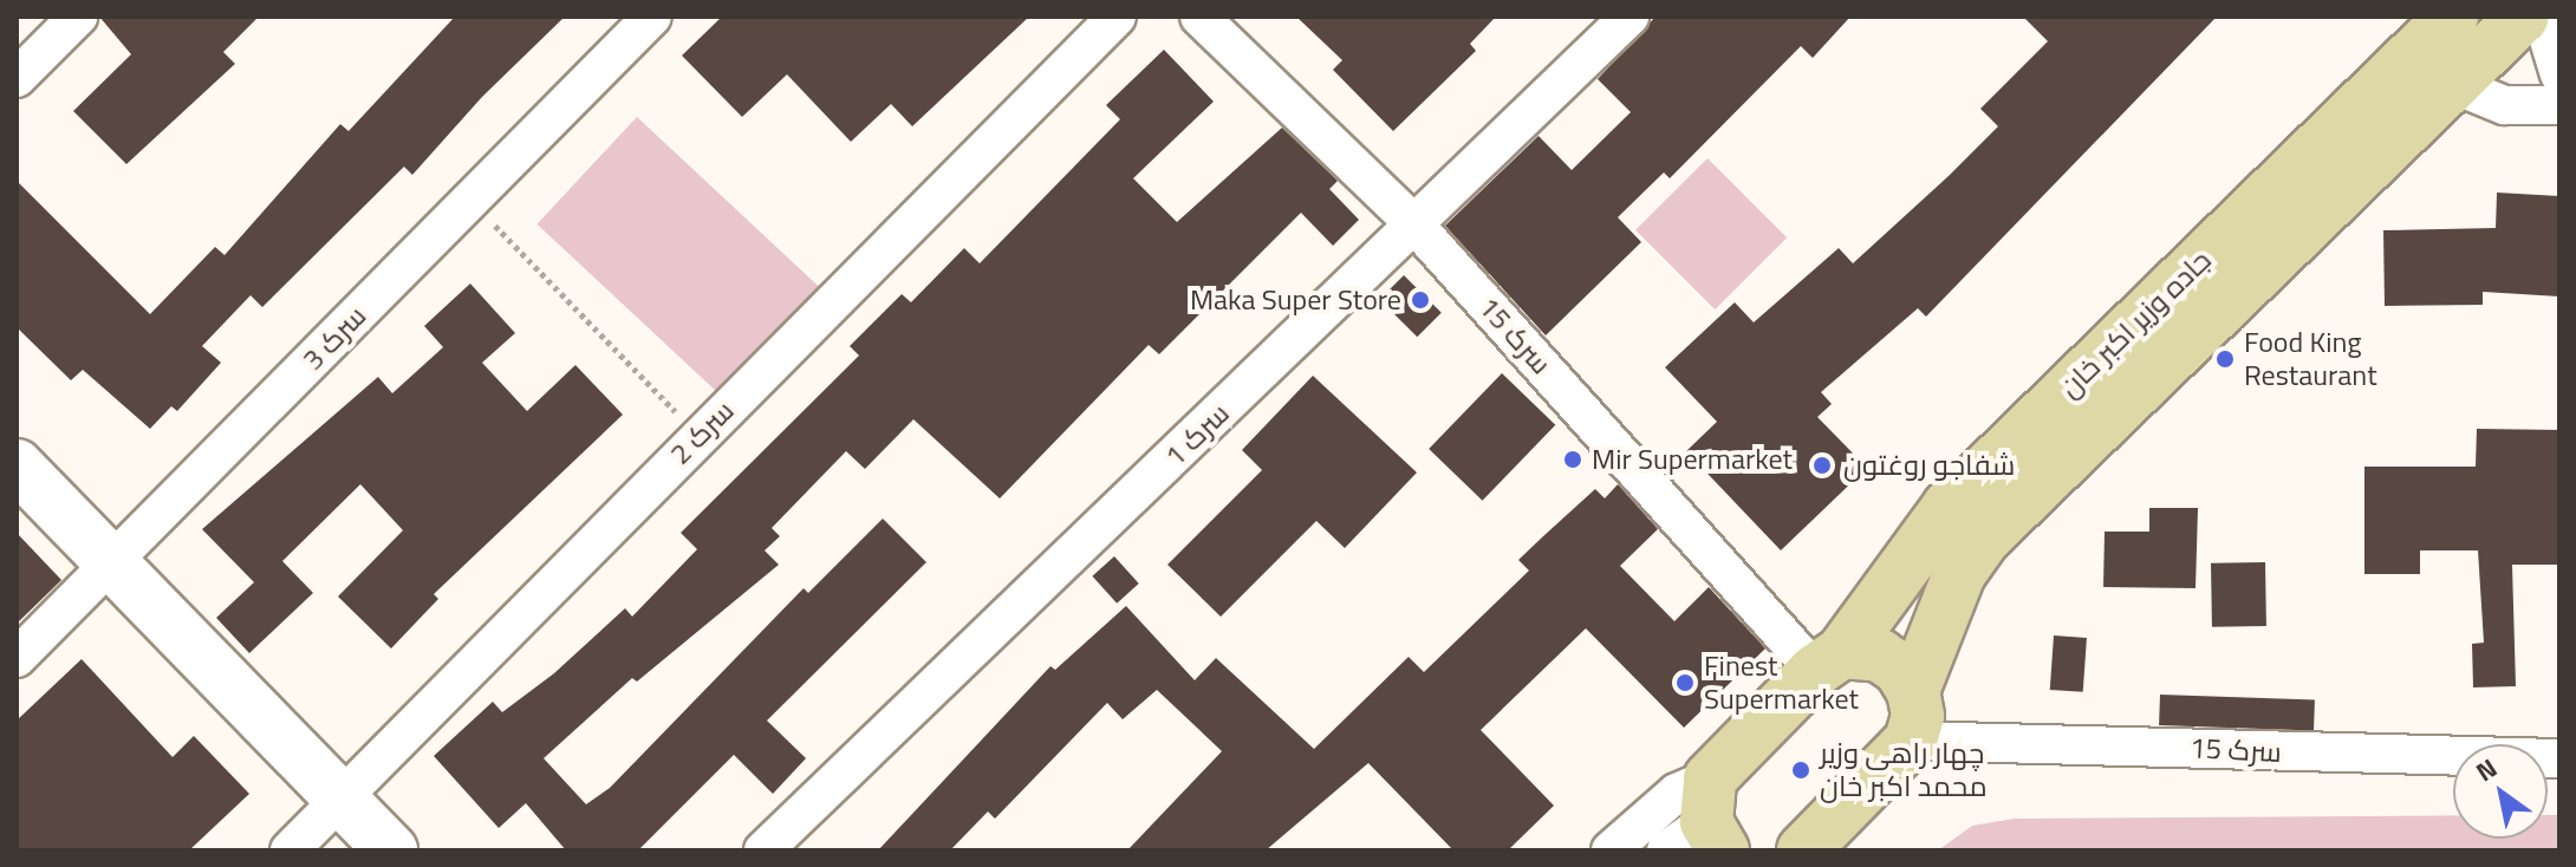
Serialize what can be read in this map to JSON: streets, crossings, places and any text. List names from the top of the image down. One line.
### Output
{"streets":{"main road":["جاده وزیر اکبر خان"],"street":["سرک 15","سرک 3","سرک 2","سرک 1"]},"crossings":[["جاده وزیر اکبر خان","سرک 15"],["سرک 15","سرک 1"]],"places":["Maka Super Store","Food King Restaurant","Mir Supermarket","شفاجو روغتون","Finest Supermarket","چهار راهی وزیر محمد اکبر خان"],"north":"top left"}
